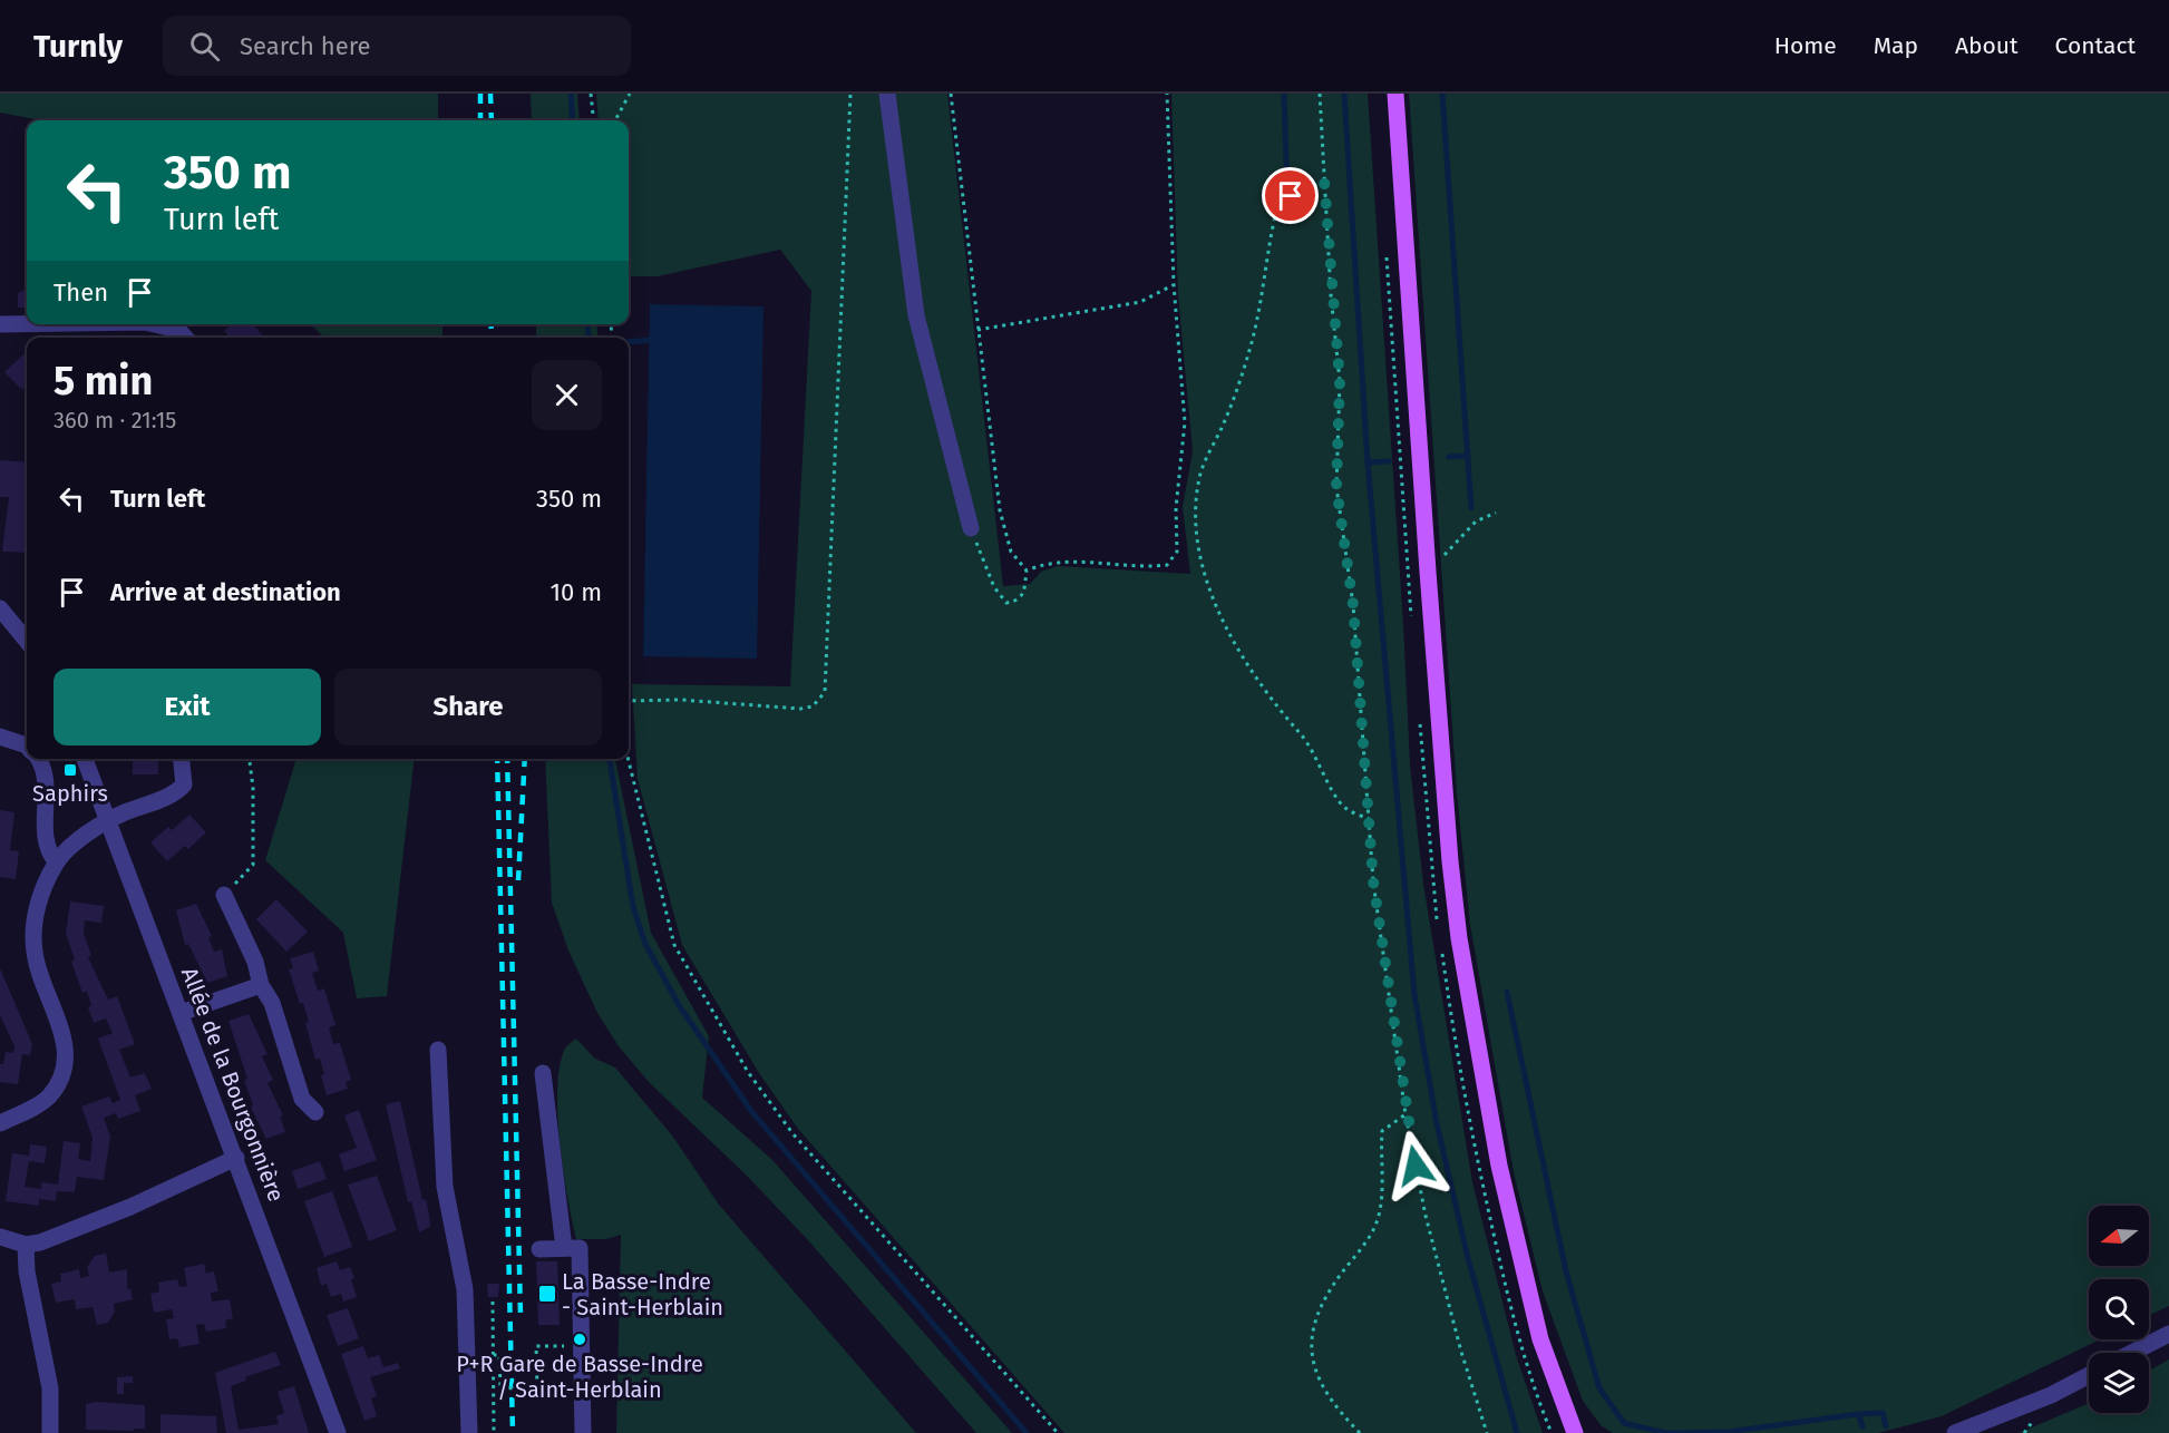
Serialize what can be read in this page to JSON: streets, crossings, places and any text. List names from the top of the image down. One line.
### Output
{"streets":{"street":["Allée de la Bourgonnière"]},"places":{"transit":["Saphirs","La Basse-Indre - Saint-Herblain"],"other":["P+R Gare de Basse-Indre / Saint-Herblain"]},"north":"left","page":{"header":"Turnly","search":"Search here","nav":["Home","Map","About","Contact"],"turn":["350 m","Turn left"],"then":"Then","heading":["5 min","360 m · 21:15"],"list":[{"name":"Turn left","value":"350 m"},{"name":"Arrive at destination","value":"10 m"}],"buttons":["Exit","Share"]}}
